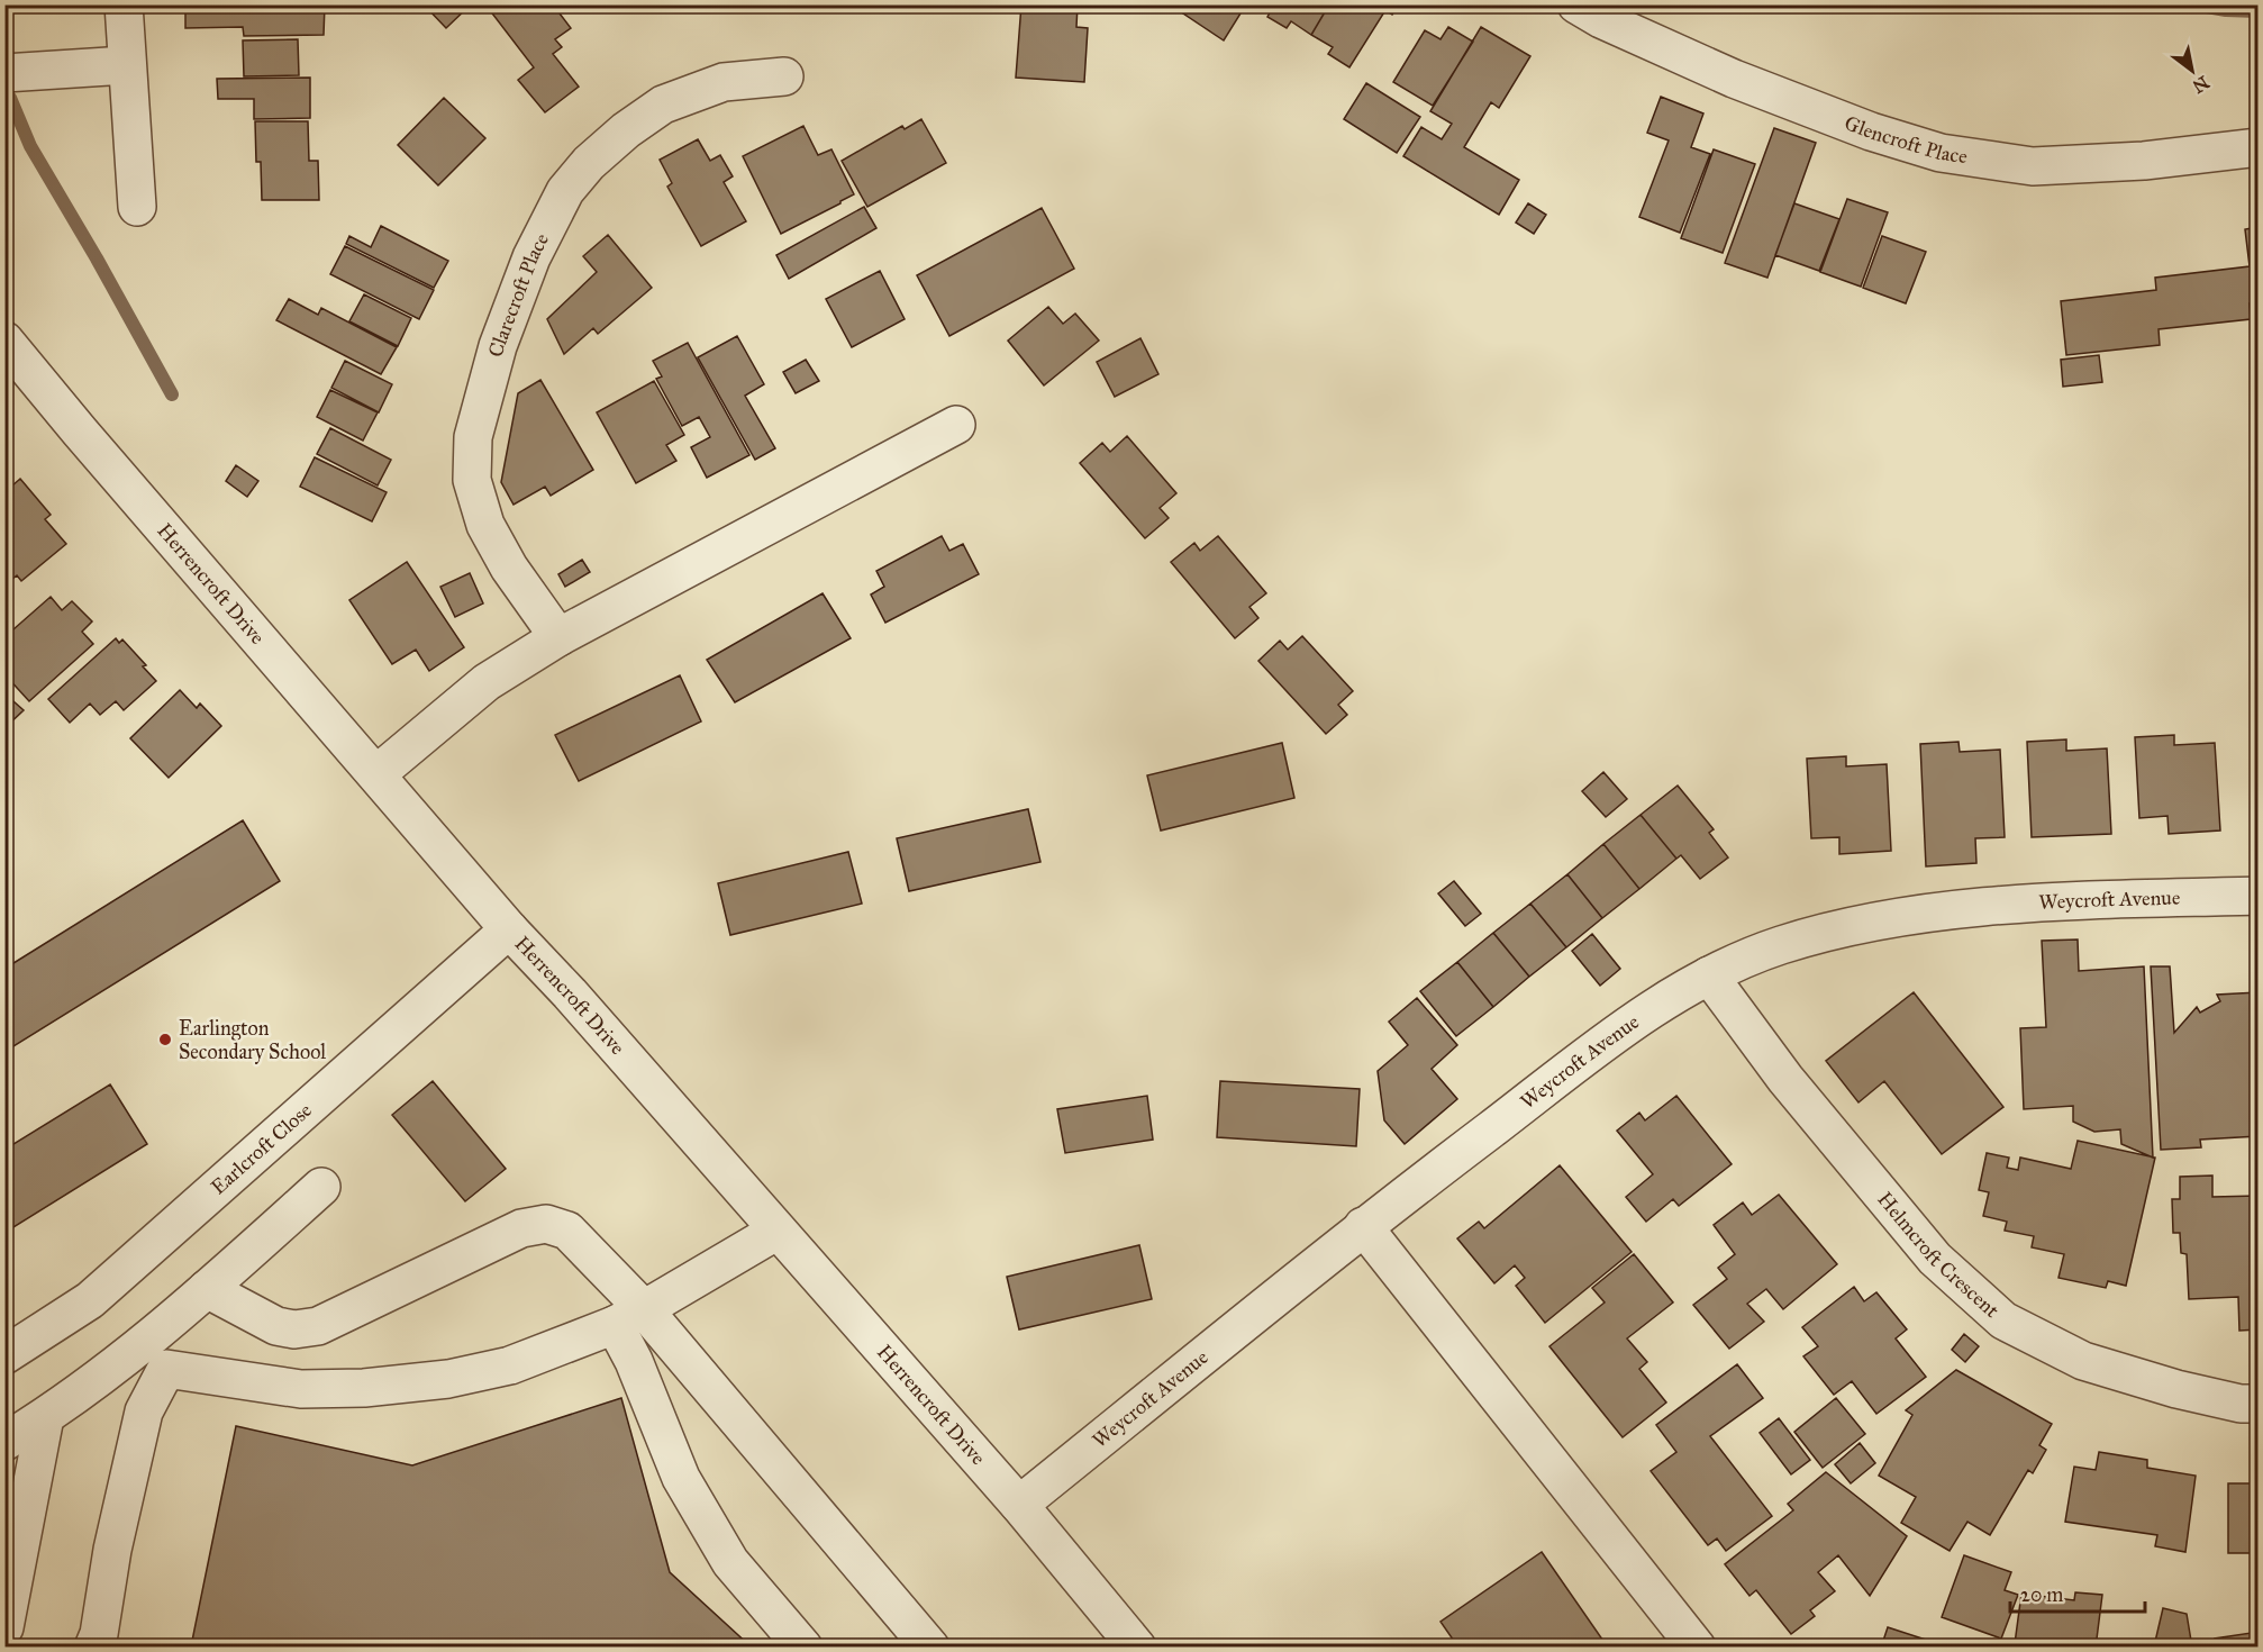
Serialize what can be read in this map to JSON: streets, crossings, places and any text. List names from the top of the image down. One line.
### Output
{"streets":{"street":["Glencroft Place","Clarecroft Place","Herrencroft Drive","Weycroft Avenue","Earlcroft Close","Helmcroft Crescent"]},"crossings":[["Herrencroft Drive","Weycroft Avenue"],["Herrencroft Drive","Earlcroft Close"],["Weycroft Avenue","Helmcroft Crescent"]],"places":["Earlington Secondary School"],"scale_bar":"20 m","north":"bottom right"}
